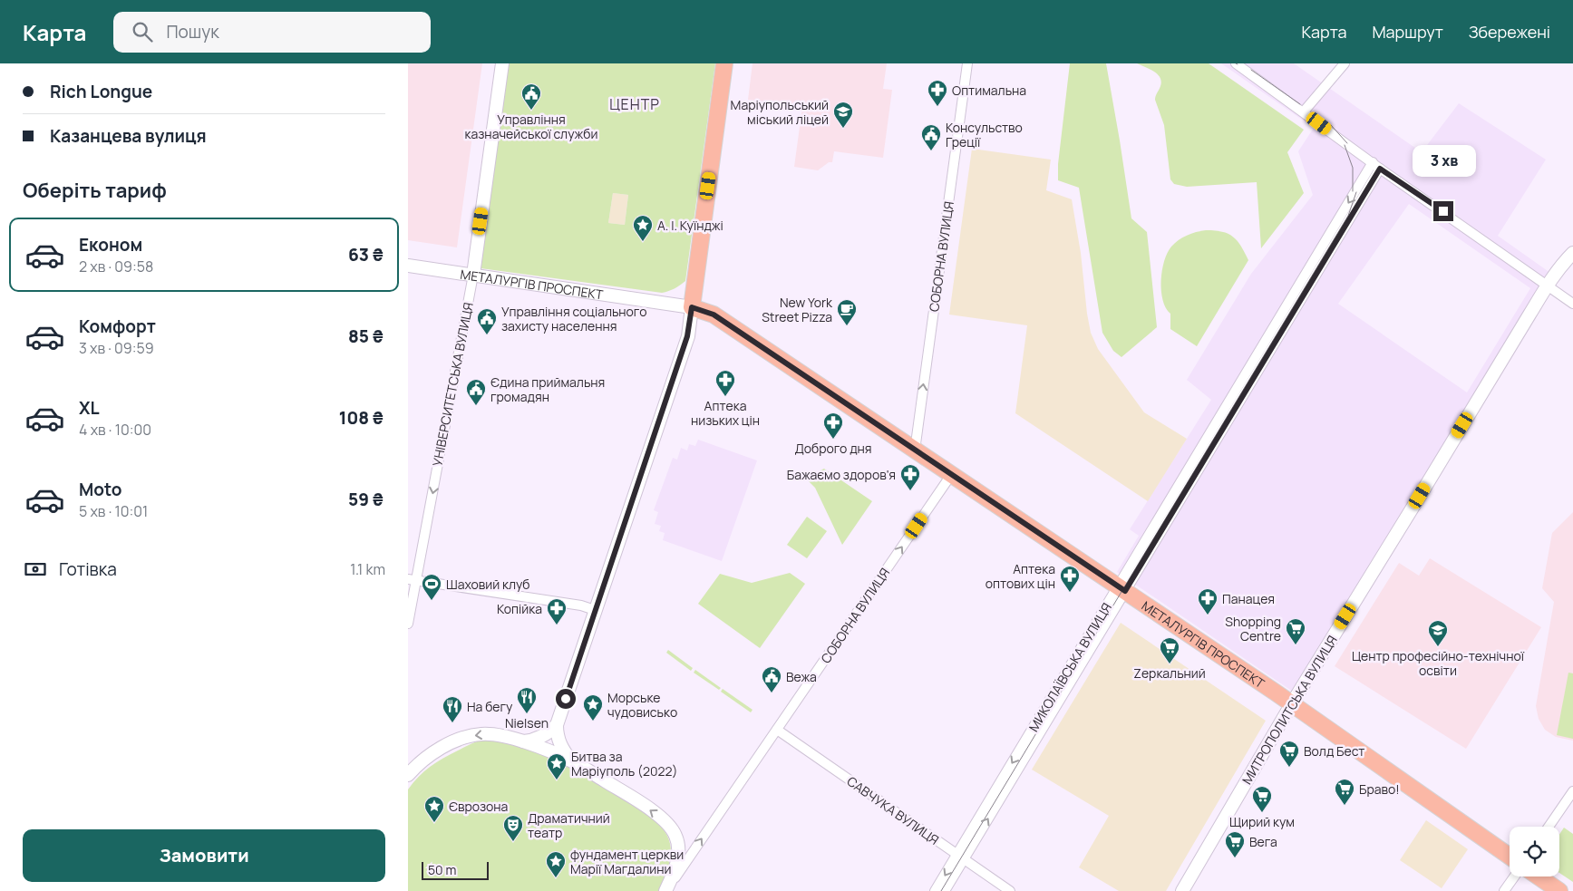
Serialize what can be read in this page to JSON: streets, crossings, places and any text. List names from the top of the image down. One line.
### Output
{"streets":{"highway":["МЕТАЛУРГІВ ПРОСПЕКТ"],"main road":["УНІВЕРСИТЕТСЬКА ВУЛИЦЯ","МИТРОПОЛИТСЬКА ВУЛИЦЯ"],"street":["СОБОРНА ВУЛИЦЯ","МИКОЛАЇВСЬКА ВУЛИЦЯ","САВЧУКА ВУЛИЦЯ"]},"crossings":[["СОБОРНА ВУЛИЦЯ","МЕТАЛУРГІВ ПРОСПЕКТ"],["СОБОРНА ВУЛИЦЯ","САВЧУКА ВУЛИЦЯ"],["МЕТАЛУРГІВ ПРОСПЕКТ","УНІВЕРСИТЕТСЬКА ВУЛИЦЯ"],["МЕТАЛУРГІВ ПРОСПЕКТ","МИКОЛАЇВСЬКА ВУЛИЦЯ"],["МЕТАЛУРГІВ ПРОСПЕКТ","МИТРОПОЛИТСЬКА ВУЛИЦЯ"],["МИКОЛАЇВСЬКА ВУЛИЦЯ","САВЧУКА ВУЛИЦЯ"]],"one_way":["СОБОРНА ВУЛИЦЯ","УНІВЕРСИТЕТСЬКА ВУЛИЦЯ"],"districts":["ЦЕНТР"],"places":{"pharmacy":["Оптимальна","Аптека низьких цін","Доброго дня","Бажаємо здоров'я","Аптека оптових цін","Панацея","Копійка"],"public building":["Управління казначейської служби","Консульство Греції","Управління соціального захисту населення","Єдина приймальня громадян","Вежа"],"school or university":["Маріупольський міський ліцей","Центр професійно-технічної освіти"],"place":["А. І. Куїнджі","Морське чудовисько","Битва за Маріуполь (2022)","Єврозона","фундамент церкви Марії Магдалини"],"cafe":["New York Street Pizza"],"sports":["Шаховий клуб"],"supermarket":["Shopping Centre","Zеркальний","Волд Бест","Браво!","Щирий кум","Вега"],"restaurant":["Nielsen","На бегу"],"theatre":["Драматичний театр"]},"scale_bar":"50 m","page":{"header":"Карта","search":"Пошук","nav":["Карта","Маршрут","Збережені"],"banner":["Rich Longue","Казанцева вулиця"],"bubble":"3 хв","heading":"Оберіть тариф","list":[{"name":"Економ","note":"2 хв · 09:58","value":"63 ₴"},{"name":"Комфорт","note":"3 хв · 09:59","value":"85 ₴"},{"name":"XL","note":"4 хв · 10:00","value":"108 ₴"},{"name":"Moto","note":"5 хв · 10:01","value":"59 ₴"}],"pay":["Готівка","1.1 km"],"buttons":"Замовити","scale":"50 m"}}
